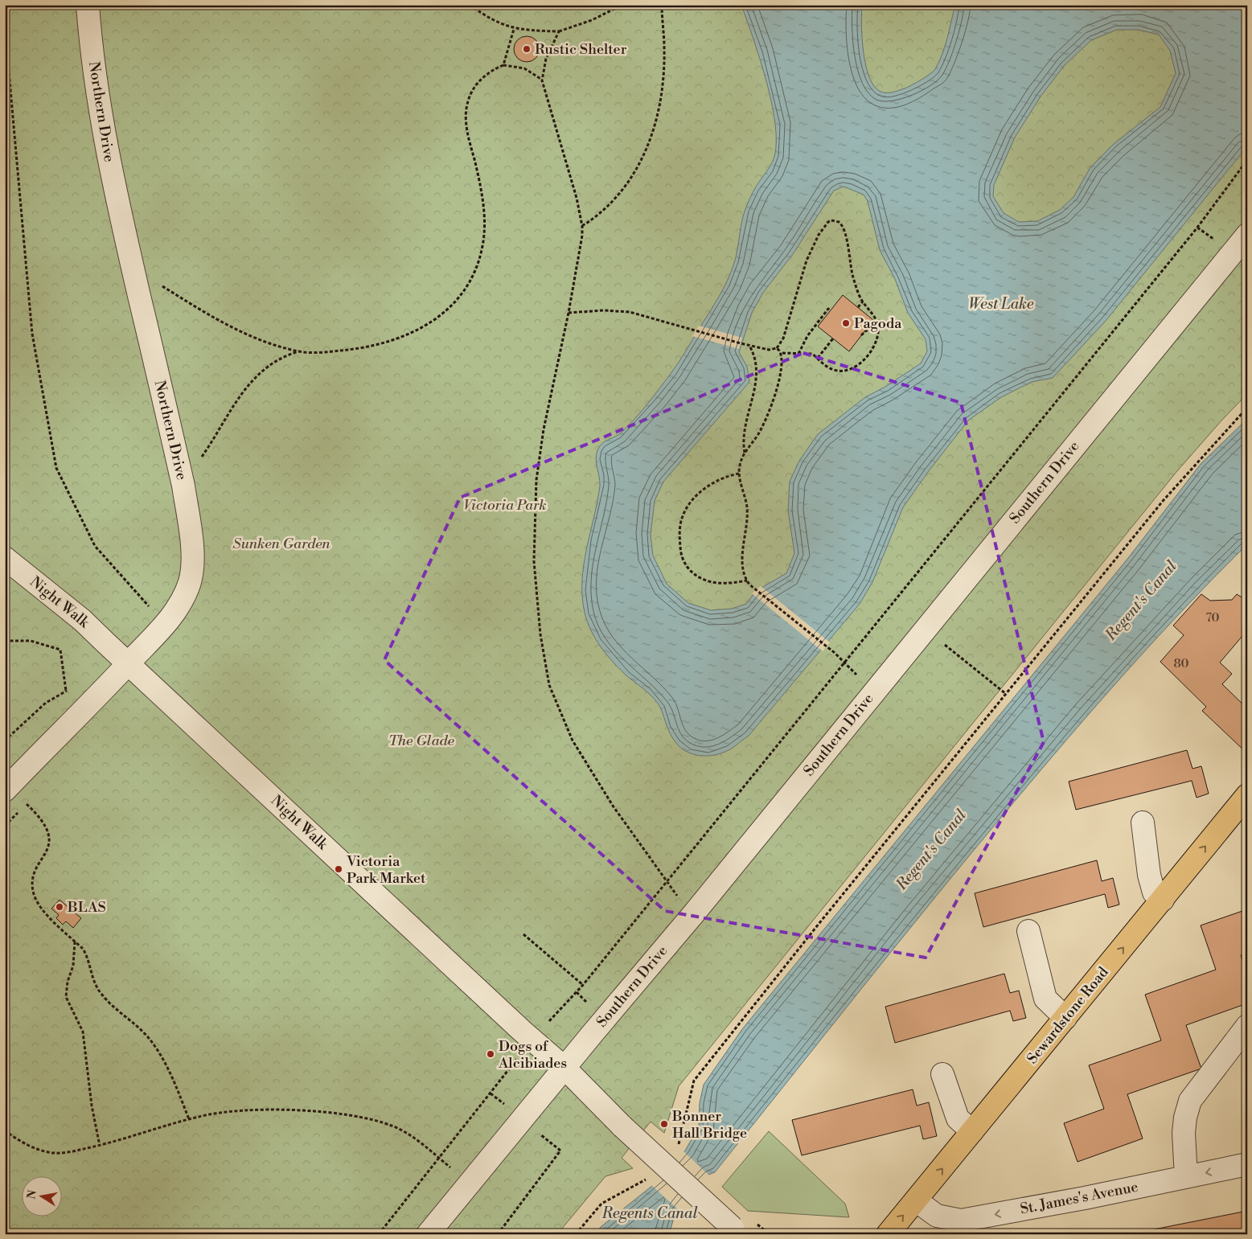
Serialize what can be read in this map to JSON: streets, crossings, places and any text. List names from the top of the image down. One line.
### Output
{"streets":{"main road":["Sewardstone Road"],"street":["Northern Drive","Southern Drive","Night Walk","St. James's Avenue"]},"crossings":[["Northern Drive","Night Walk"],["Southern Drive","Night Walk"],["Sewardstone Road","St. James's Avenue"]],"one_way":["Sewardstone Road","St. James's Avenue"],"water":["West Lake","Regent's Canal","Regents Canal"],"parks":["Victoria Park","Sunken Garden","The Glade"],"places":["Rustic Shelter","Pagoda","Victoria Park Market","BLAS","Dogs of Alcibiades","Bonner Hall Bridge"],"house_numbers":["70","80"],"north":"left"}
